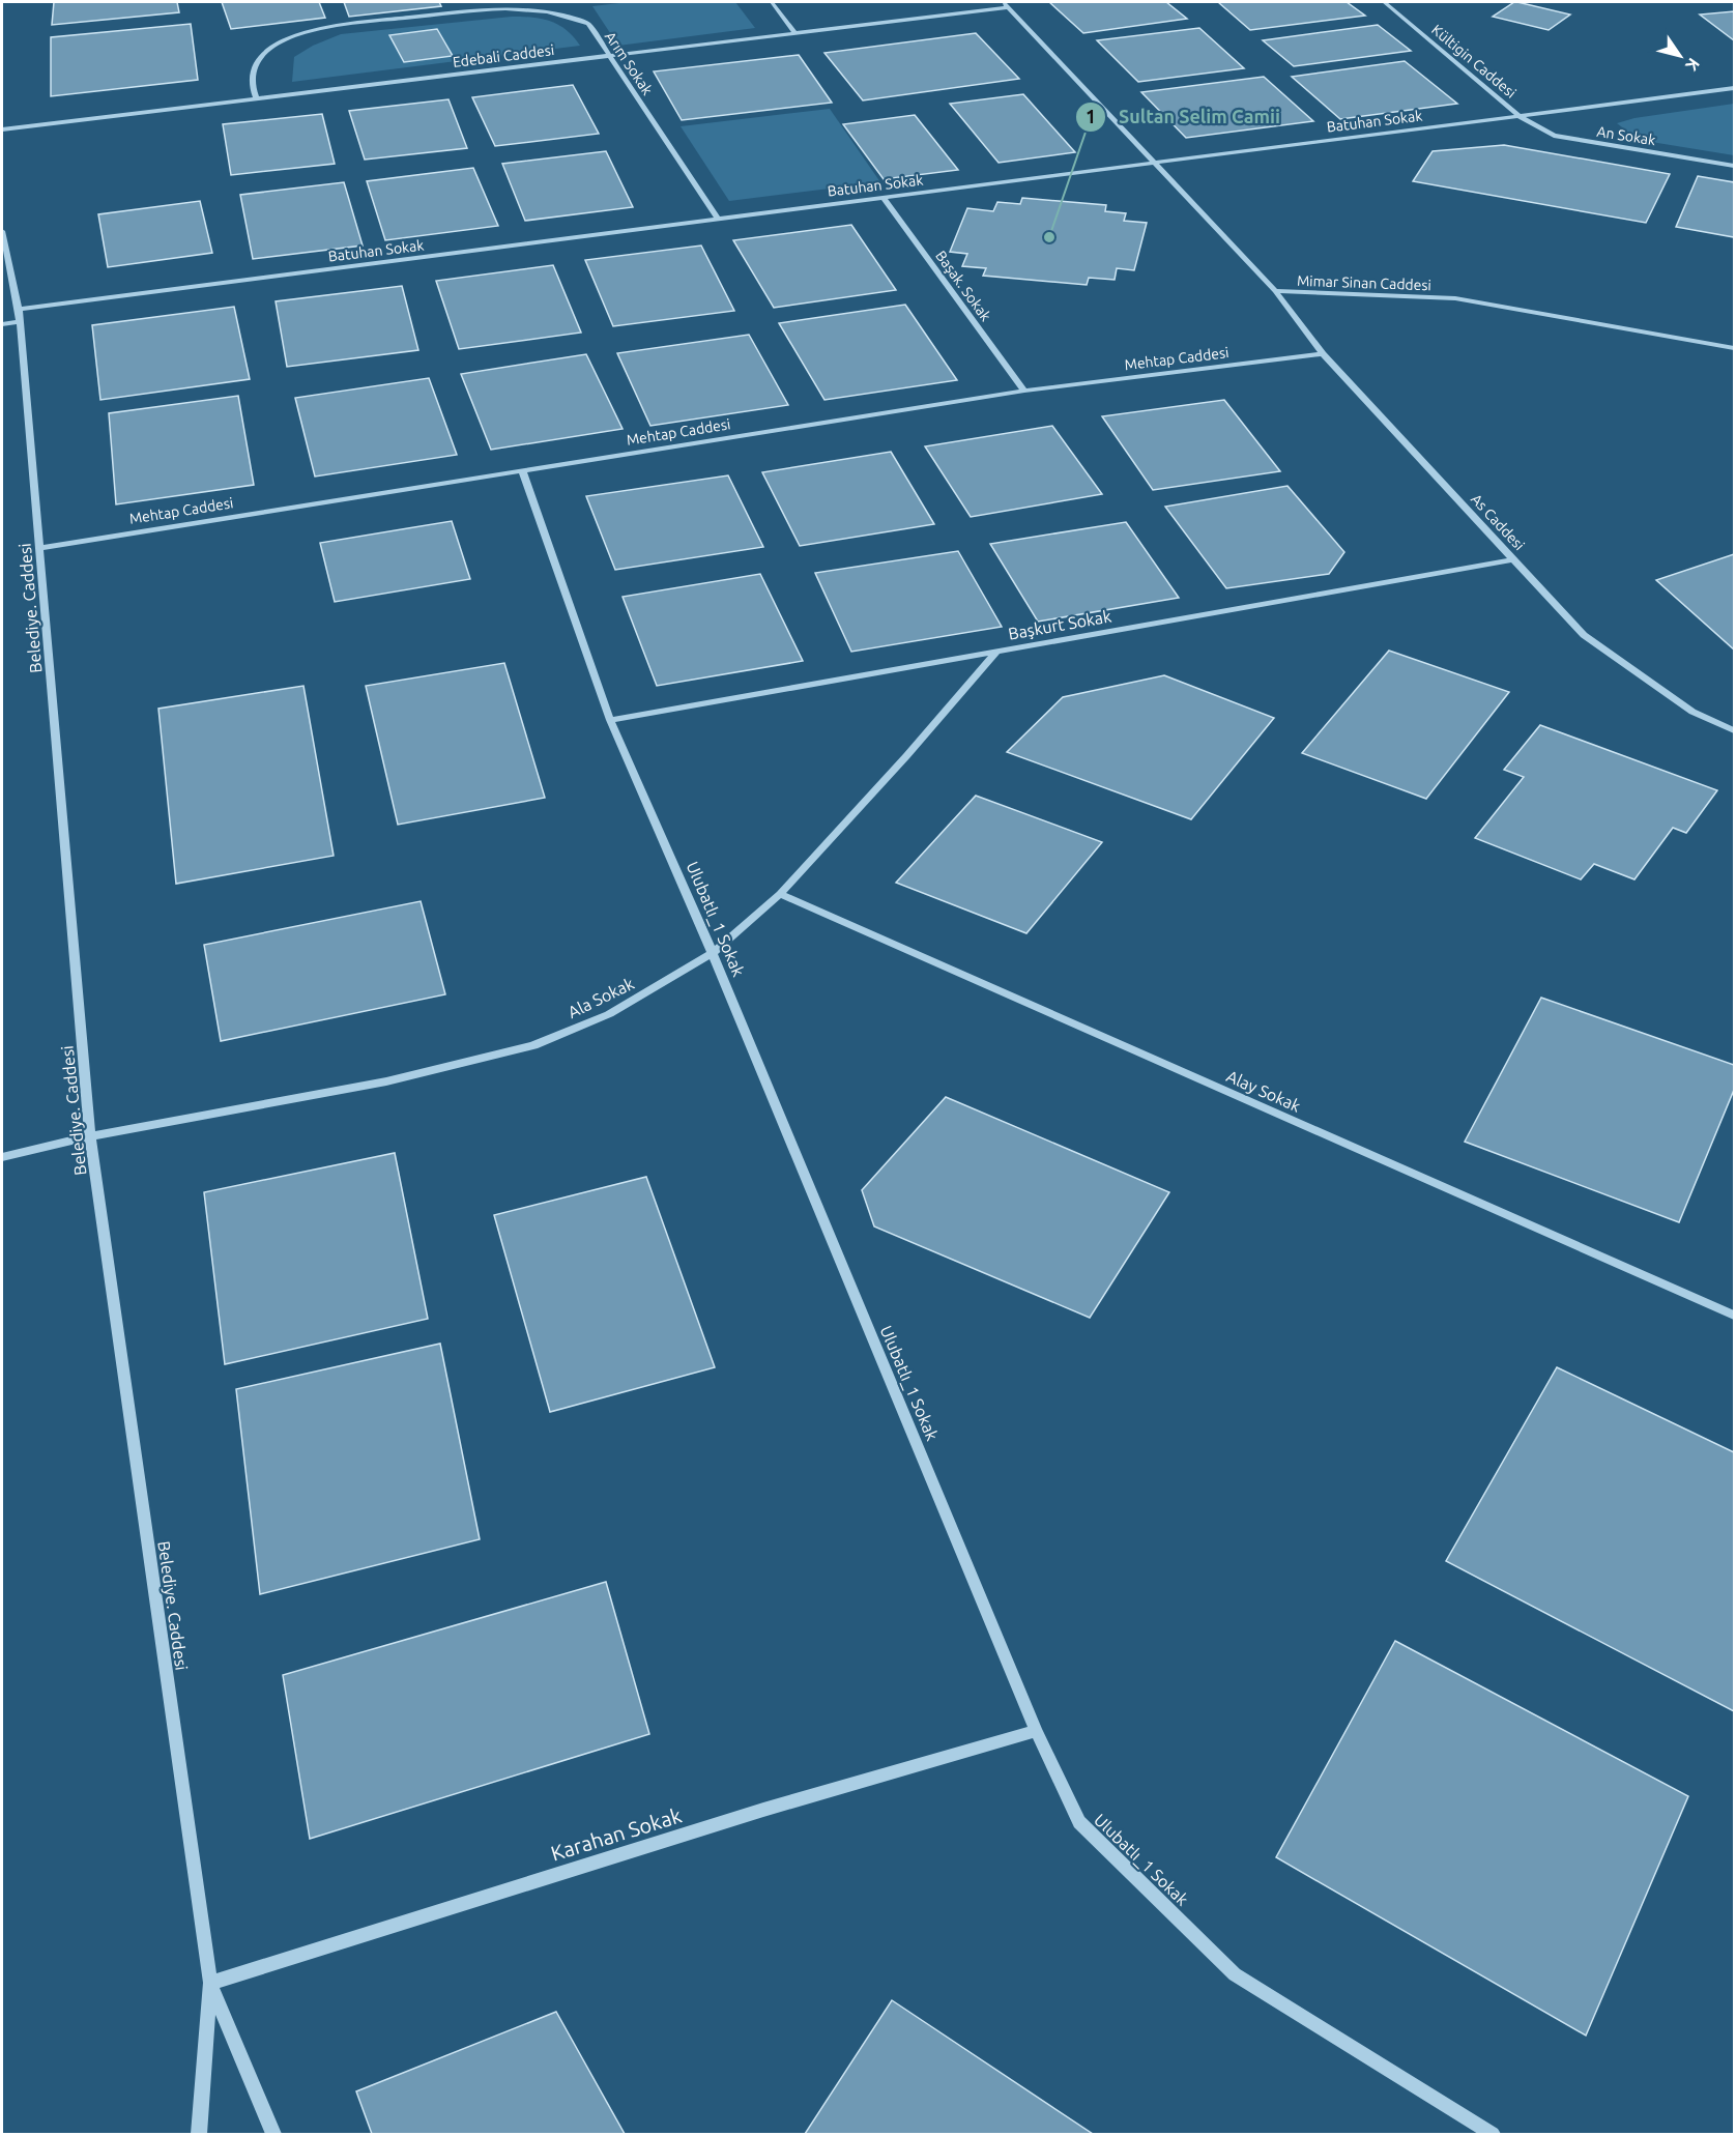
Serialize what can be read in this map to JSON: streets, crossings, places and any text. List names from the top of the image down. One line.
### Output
{"streets":{"street":["Edebali Caddesi","Kültigin Caddesi","Arım Sokak","Batuhan Sokak","An Sokak","Mimar Sinan Caddesi","Başak. Sokak","Mehtap Caddesi","As Caddesi","Belediye. Caddesi","Başkurt Sokak","Ulubatlı_1 Sokak","Ala Sokak","Alay Sokak","Karahan Sokak"]},"crossings":[["Edebali Caddesi","Arım Sokak"],["Edebali Caddesi","Mimar Sinan Caddesi"],["Kültigin Caddesi","Batuhan Sokak"],["Kültigin Caddesi","An Sokak"],["Arım Sokak","Batuhan Sokak"],["Batuhan Sokak","An Sokak"],["Batuhan Sokak","Mimar Sinan Caddesi"],["Batuhan Sokak","Başak. Sokak"],["Batuhan Sokak","Belediye. Caddesi"],["Mimar Sinan Caddesi","As Caddesi"],["Başak. Sokak","Mehtap Caddesi"],["Mehtap Caddesi","As Caddesi"],["Mehtap Caddesi","Belediye. Caddesi"],["Mehtap Caddesi","Ulubatlı_1 Sokak"],["As Caddesi","Başkurt Sokak"],["Belediye. Caddesi","Ala Sokak"],["Belediye. Caddesi","Karahan Sokak"],["Başkurt Sokak","Ulubatlı_1 Sokak"],["Başkurt Sokak","Ala Sokak"],["Ulubatlı_1 Sokak","Ala Sokak"],["Ulubatlı_1 Sokak","Karahan Sokak"],["Ala Sokak","Alay Sokak"]],"places":["Sultan Selim Camii"],"north":"bottom right"}
